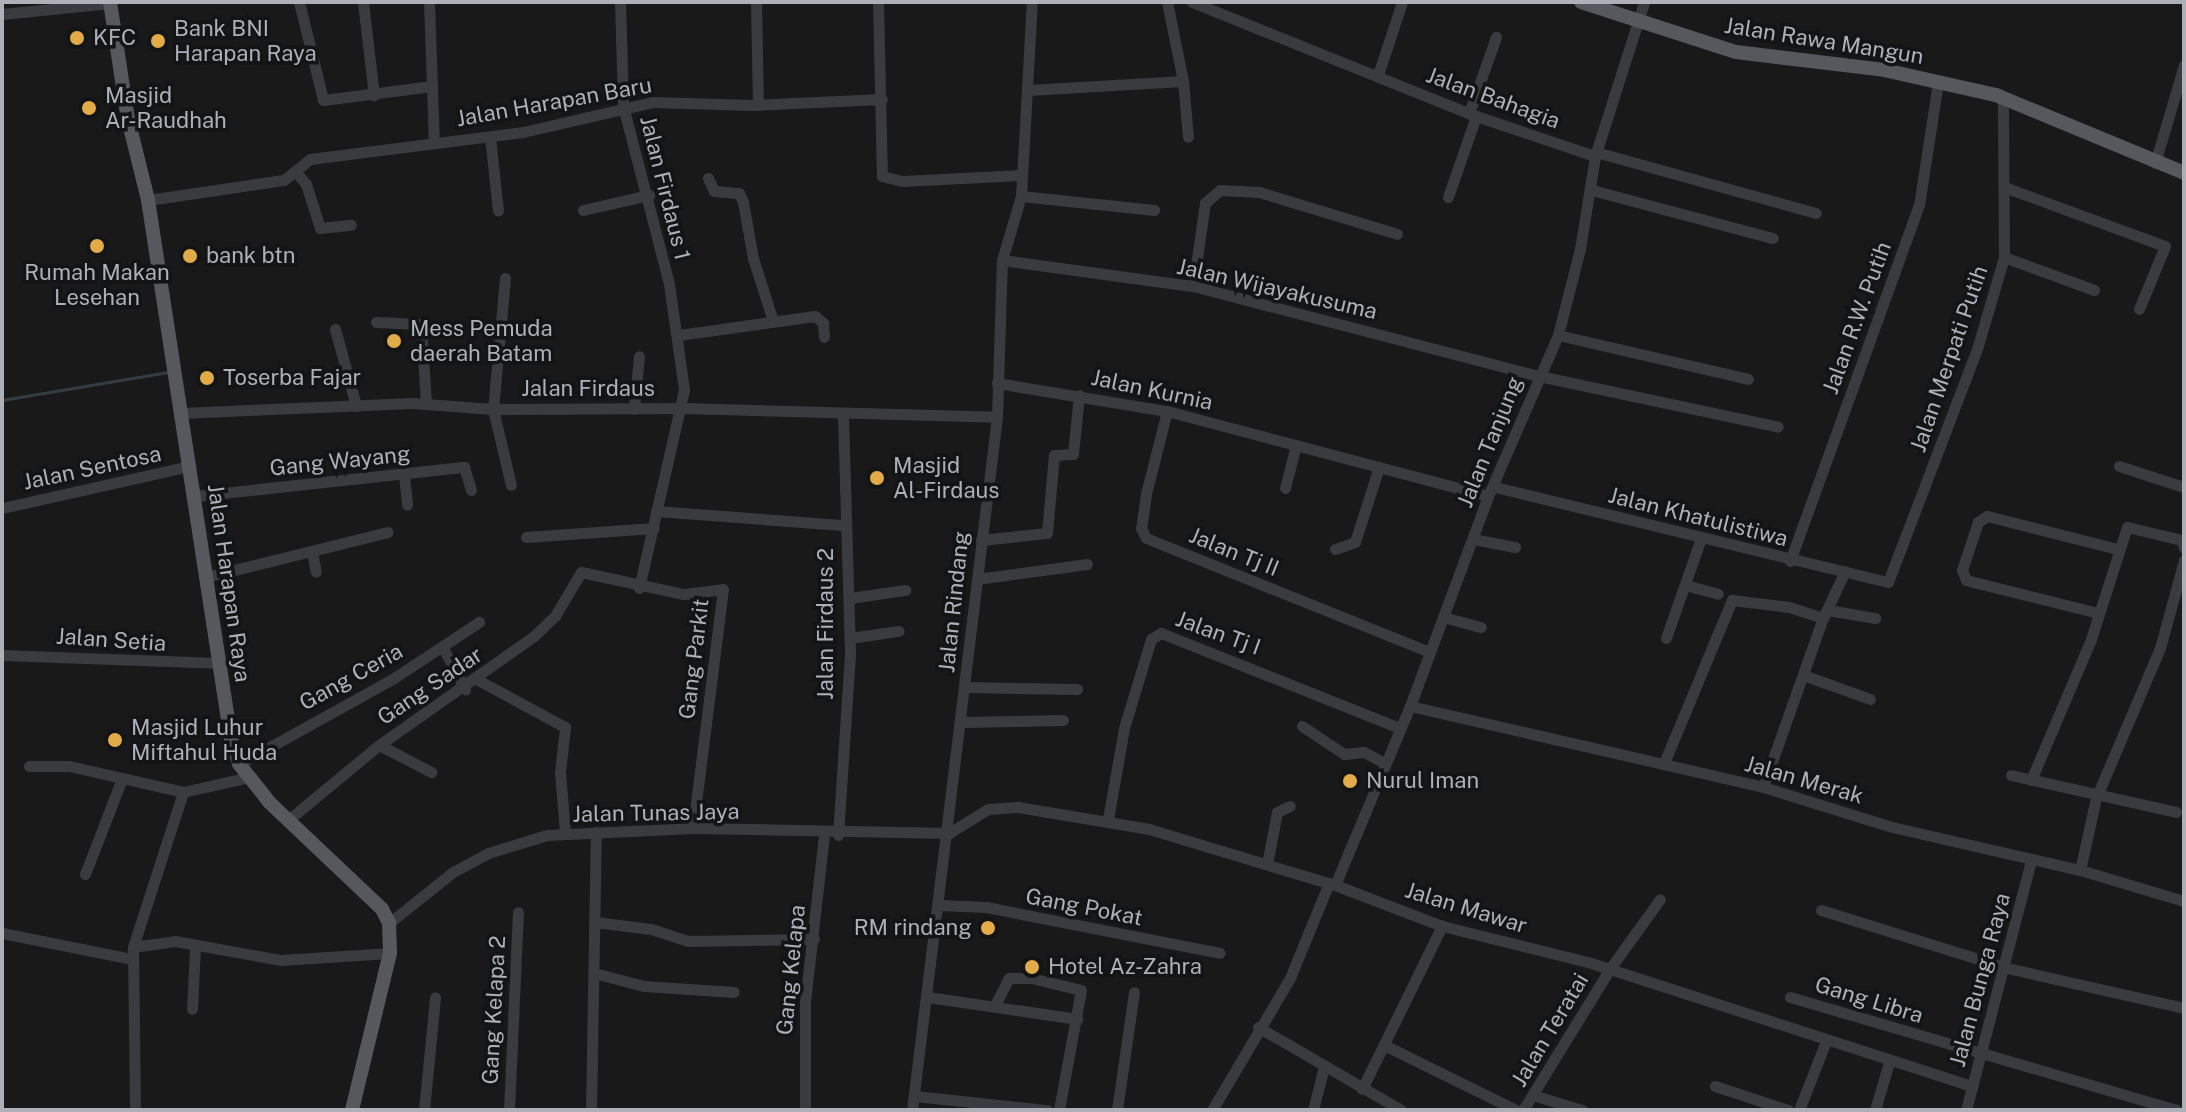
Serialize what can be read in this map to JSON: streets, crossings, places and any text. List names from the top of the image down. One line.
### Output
{"streets":{"main road":["Jalan Rawa Mangun","Jalan Harapan Raya"],"street":["Jalan Bahagia","Jalan Harapan Baru","Jalan Firdaus 1","Jalan Wijayakusuma","Jalan R.W. Putih","Jalan Merpati Putih","Jalan Firdaus","Jalan Kurnia","Jalan Tanjung","Gang Wayang","Jalan Sentosa","Jalan Khatulistiwa","Jalan Tj II","Jalan Rindang","Jalan Firdaus 2","Jalan Tj I","Jalan Setia","Gang Parkit","Gang Ceria","Gang Sadar","Jalan Merak","Jalan Tunas Jaya","Gang Pokat","Jalan Mawar","Gang Kelapa","Jalan Bunga Raya","Gang Libra","Gang Kelapa 2","Jalan Teratai"]},"crossings":[["Jalan Rawa Mangun","Jalan R.W. Putih"],["Jalan Rawa Mangun","Jalan Merpati Putih"],["Jalan Rawa Mangun","Jalan Tanjung"],["Jalan Bahagia","Jalan Tanjung"],["Jalan Harapan Baru","Jalan Firdaus 1"],["Jalan Harapan Baru","Jalan Harapan Raya"],["Jalan Firdaus 1","Jalan Firdaus"],["Jalan Firdaus 1","Gang Parkit"],["Jalan Wijayakusuma","Jalan Tanjung"],["Jalan Wijayakusuma","Jalan Rindang"],["Jalan R.W. Putih","Jalan Khatulistiwa"],["Jalan Merpati Putih","Jalan Khatulistiwa"],["Jalan Firdaus","Jalan Harapan Raya"],["Jalan Firdaus","Jalan Rindang"],["Jalan Firdaus","Jalan Firdaus 2"],["Jalan Kurnia","Jalan Tanjung"],["Jalan Kurnia","Jalan Khatulistiwa"],["Jalan Kurnia","Jalan Tj II"],["Jalan Kurnia","Jalan Rindang"],["Jalan Tanjung","Jalan Khatulistiwa"],["Jalan Tanjung","Jalan Tj II"],["Jalan Tanjung","Jalan Tj I"],["Jalan Tanjung","Jalan Merak"],["Jalan Tanjung","Jalan Mawar"],["Gang Wayang","Jalan Harapan Raya"],["Jalan Sentosa","Jalan Harapan Raya"],["Jalan Harapan Raya","Jalan Setia"],["Jalan Harapan Raya","Gang Ceria"],["Jalan Harapan Raya","Gang Sadar"],["Jalan Harapan Raya","Jalan Tunas Jaya"],["Jalan Rindang","Jalan Tunas Jaya"],["Jalan Rindang","Gang Pokat"],["Jalan Rindang","Jalan Mawar"],["Jalan Firdaus 2","Jalan Tunas Jaya"],["Jalan Tj I","Jalan Mawar"],["Gang Parkit","Gang Sadar"],["Gang Parkit","Jalan Tunas Jaya"],["Jalan Merak","Jalan Bunga Raya"],["Jalan Tunas Jaya","Jalan Mawar"],["Jalan Tunas Jaya","Gang Kelapa"],["Jalan Mawar","Jalan Bunga Raya"],["Jalan Mawar","Jalan Teratai"],["Jalan Bunga Raya","Gang Libra"]],"places":["KFC","Bank BNI Harapan Raya","Masjid Ar-Raudhah","Rumah Makan Lesehan","bank btn","Mess Pemuda daerah Batam","Toserba Fajar","Masjid Al-Firdaus","Masjid Luhur Miftahul Huda","Nurul Iman","RM rindang","Hotel Az-Zahra"]}
